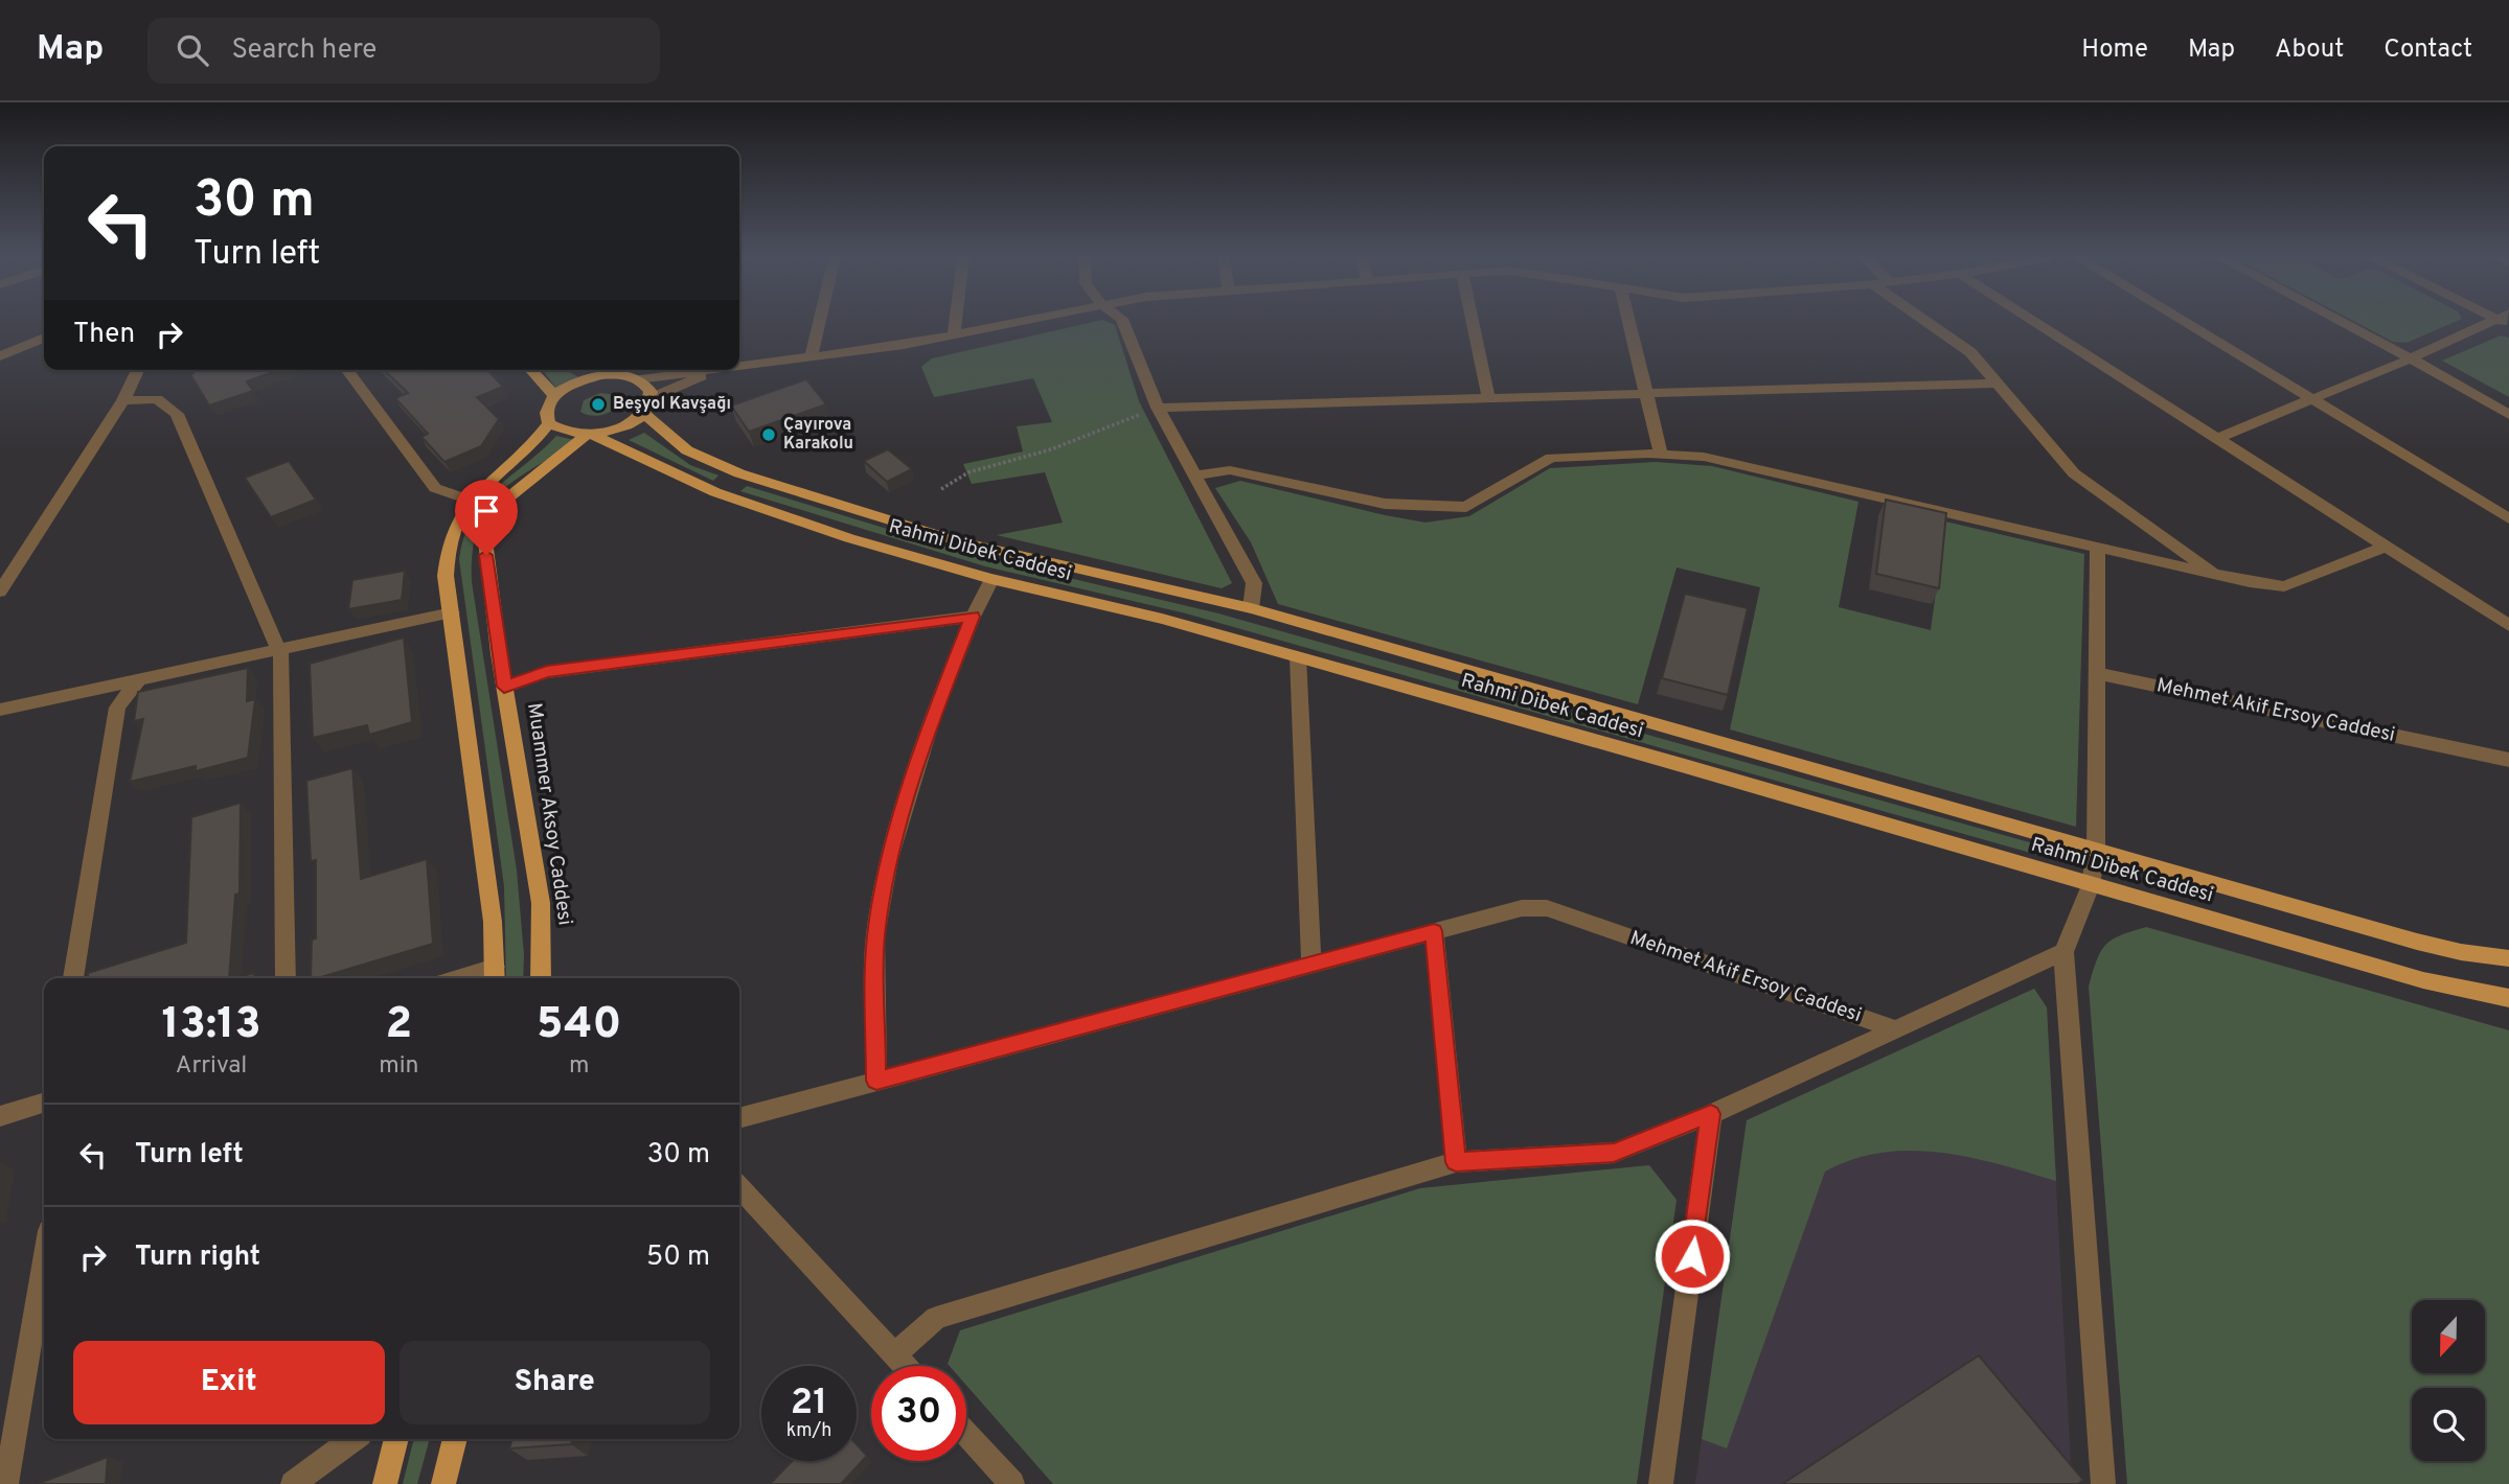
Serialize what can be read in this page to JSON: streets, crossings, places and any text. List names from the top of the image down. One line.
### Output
{"streets":{"main road":["Rahmi Dibek Caddesi","Muammer Aksoy Caddesi"],"street":["Mehmet Akif Ersoy Caddesi"]},"crossings":[["Rahmi Dibek Caddesi","Muammer Aksoy Caddesi"]],"places":["Beşyol Kavşağı","Çayırova Karakolu"],"north":"bottom","page":{"header":"Map","search":"Search here","nav":["Home","Map","About","Contact"],"turn":["30 m","Turn left"],"then":"Then","eta":["13:13","Arrival","2","min","540","m"],"list":[{"name":"Turn left","value":"30 m"},{"name":"Turn right","value":"50 m"}],"buttons":["Exit","Share"],"speed":"21 km/h","limit":"30"}}
